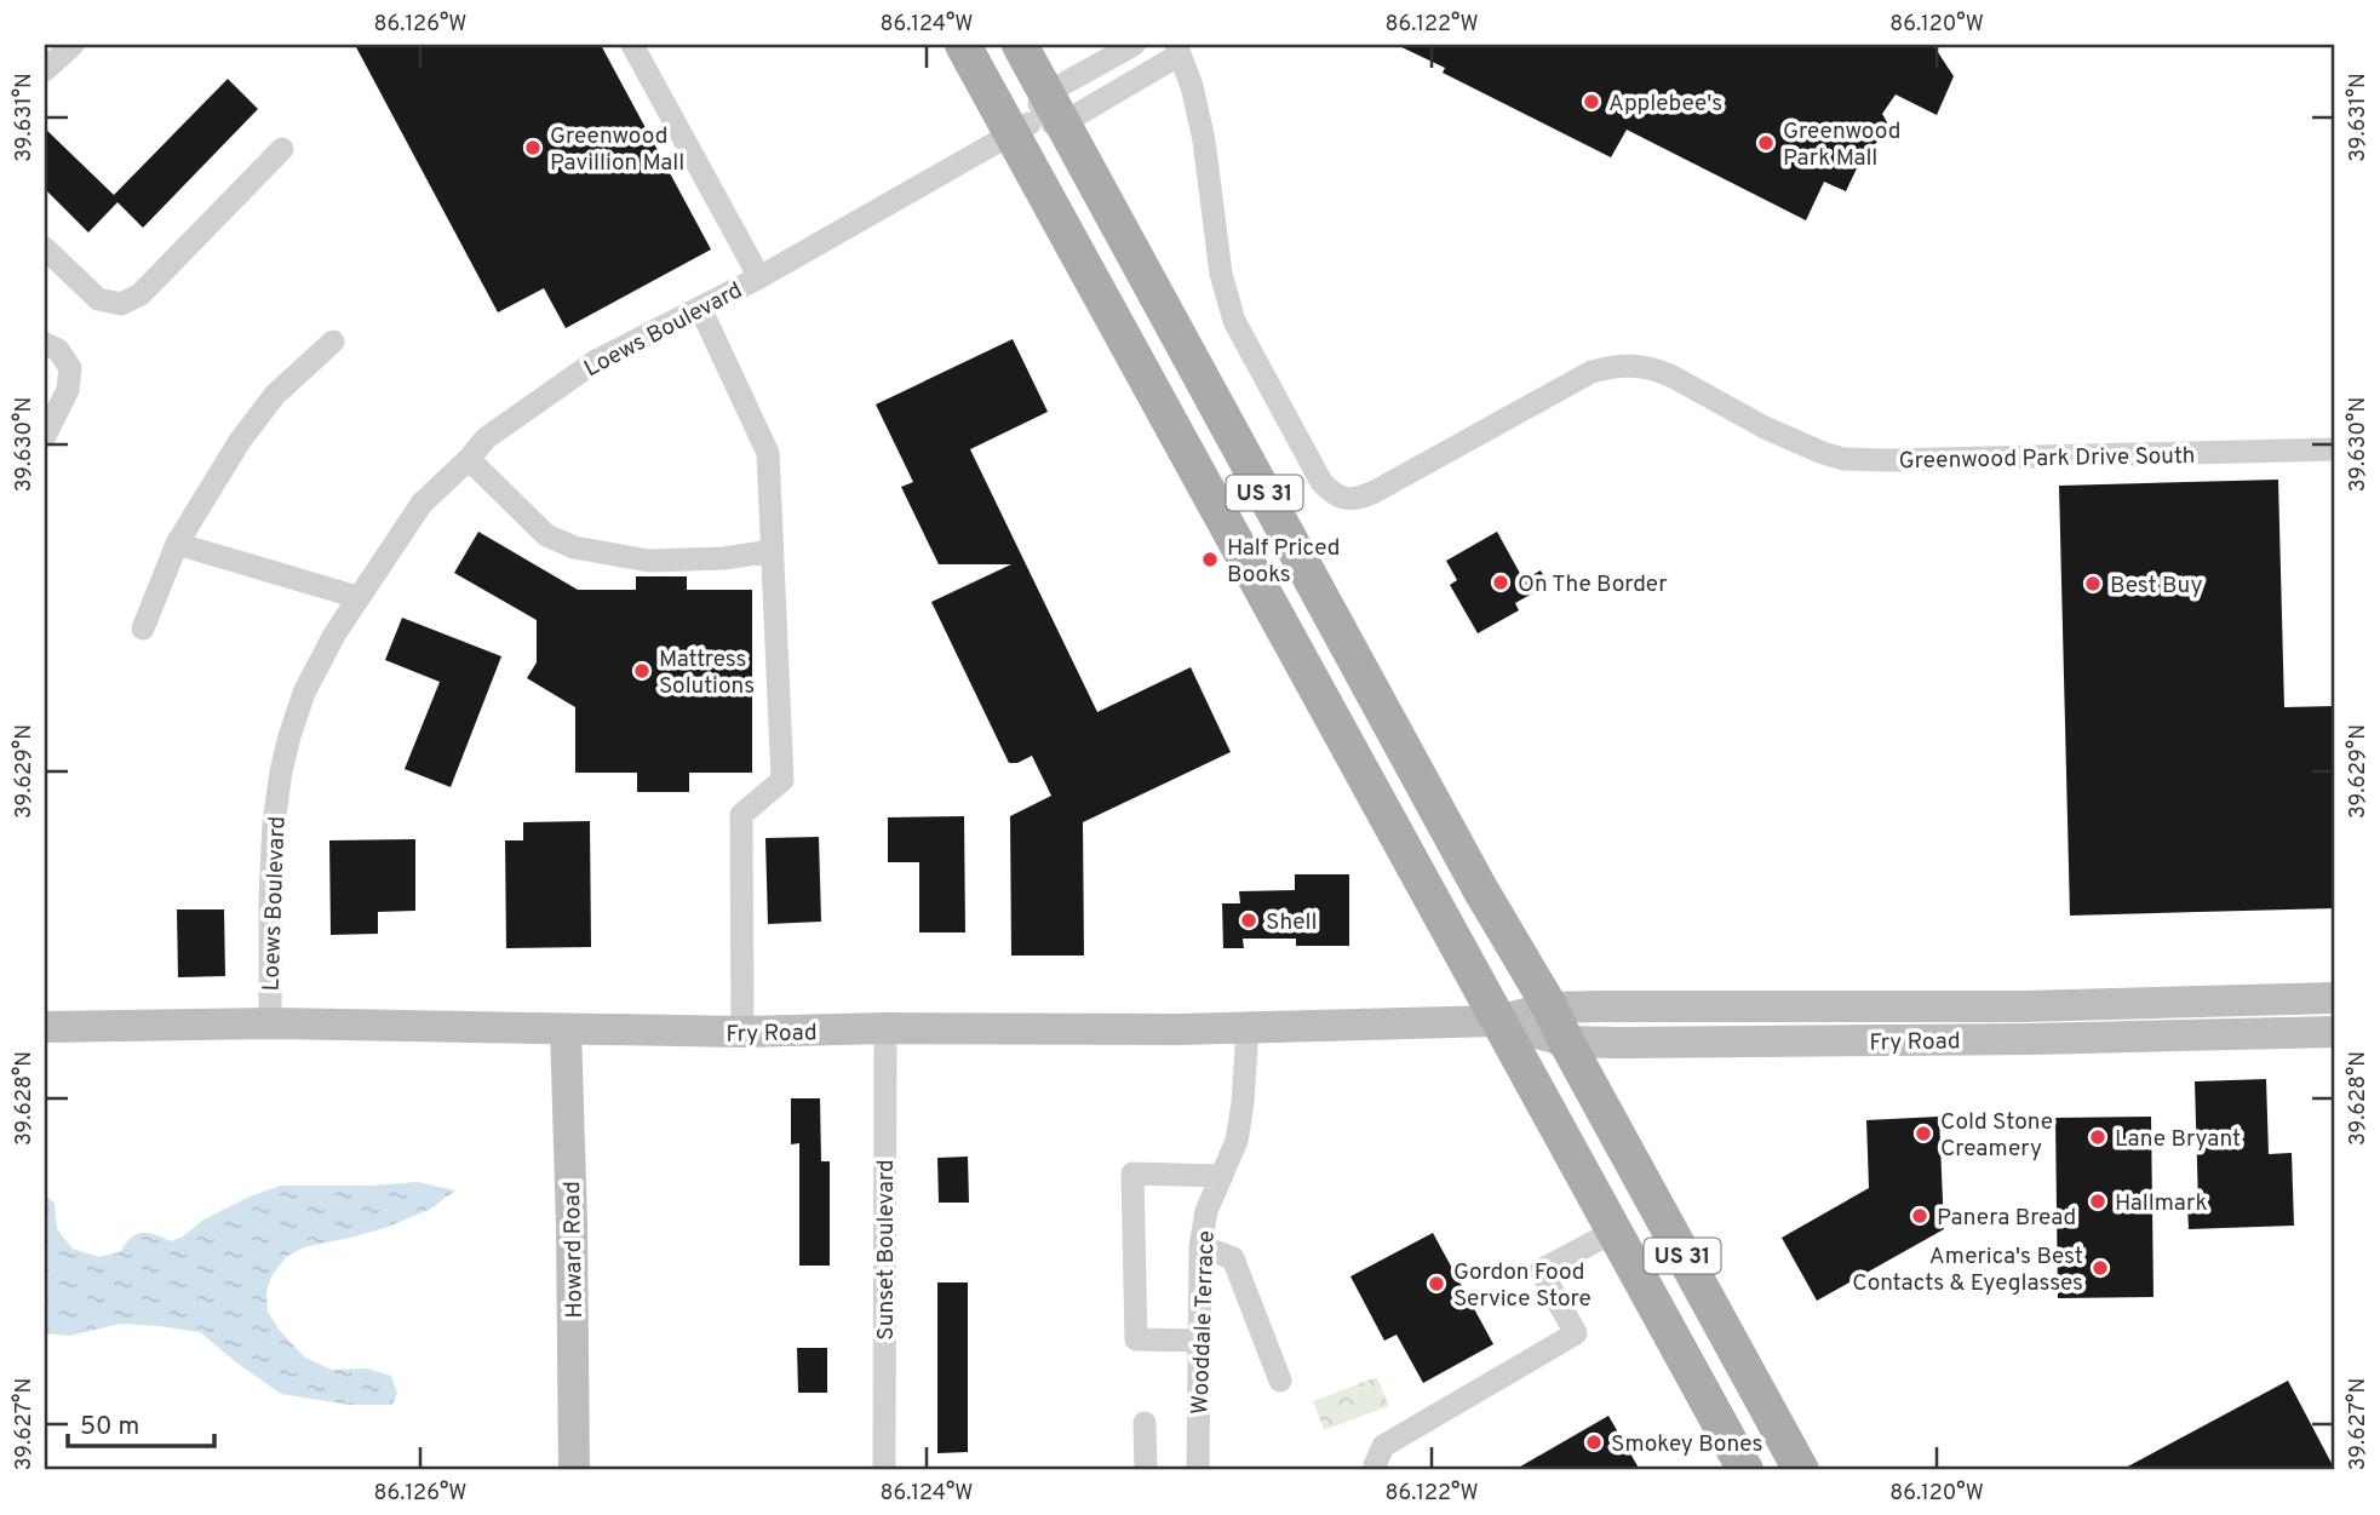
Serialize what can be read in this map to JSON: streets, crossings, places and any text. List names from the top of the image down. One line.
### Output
{"streets":{"main road":["US 31"],"street":["Loews Boulevard","Greenwood Park Drive South","Fry Road","Howard Road","Sunset Boulevard","Wooddale Terrace"]},"crossings":[["Loews Boulevard","US 31"],["Loews Boulevard","Fry Road"],["US 31","Fry Road"],["Fry Road","Howard Road"],["Fry Road","Sunset Boulevard"],["Fry Road","Wooddale Terrace"]],"places":["Applebee's","Greenwood Park Mall","Greenwood Pavillion Mall","Half Priced Books","On The Border","Best Buy","Mattress Solutions","Shell","Cold Stone Creamery","Lane Bryant","Hallmark","Panera Bread","America's Best Contacts & Eyeglasses","Gordon Food Service Store","Smokey Bones"],"scale_bar":"50 m","coordinates":["86.126°W","86.124°W","86.122°W","86.120°W","39.631°N","39.630°N","39.629°N","39.628°N","39.627°N"]}
